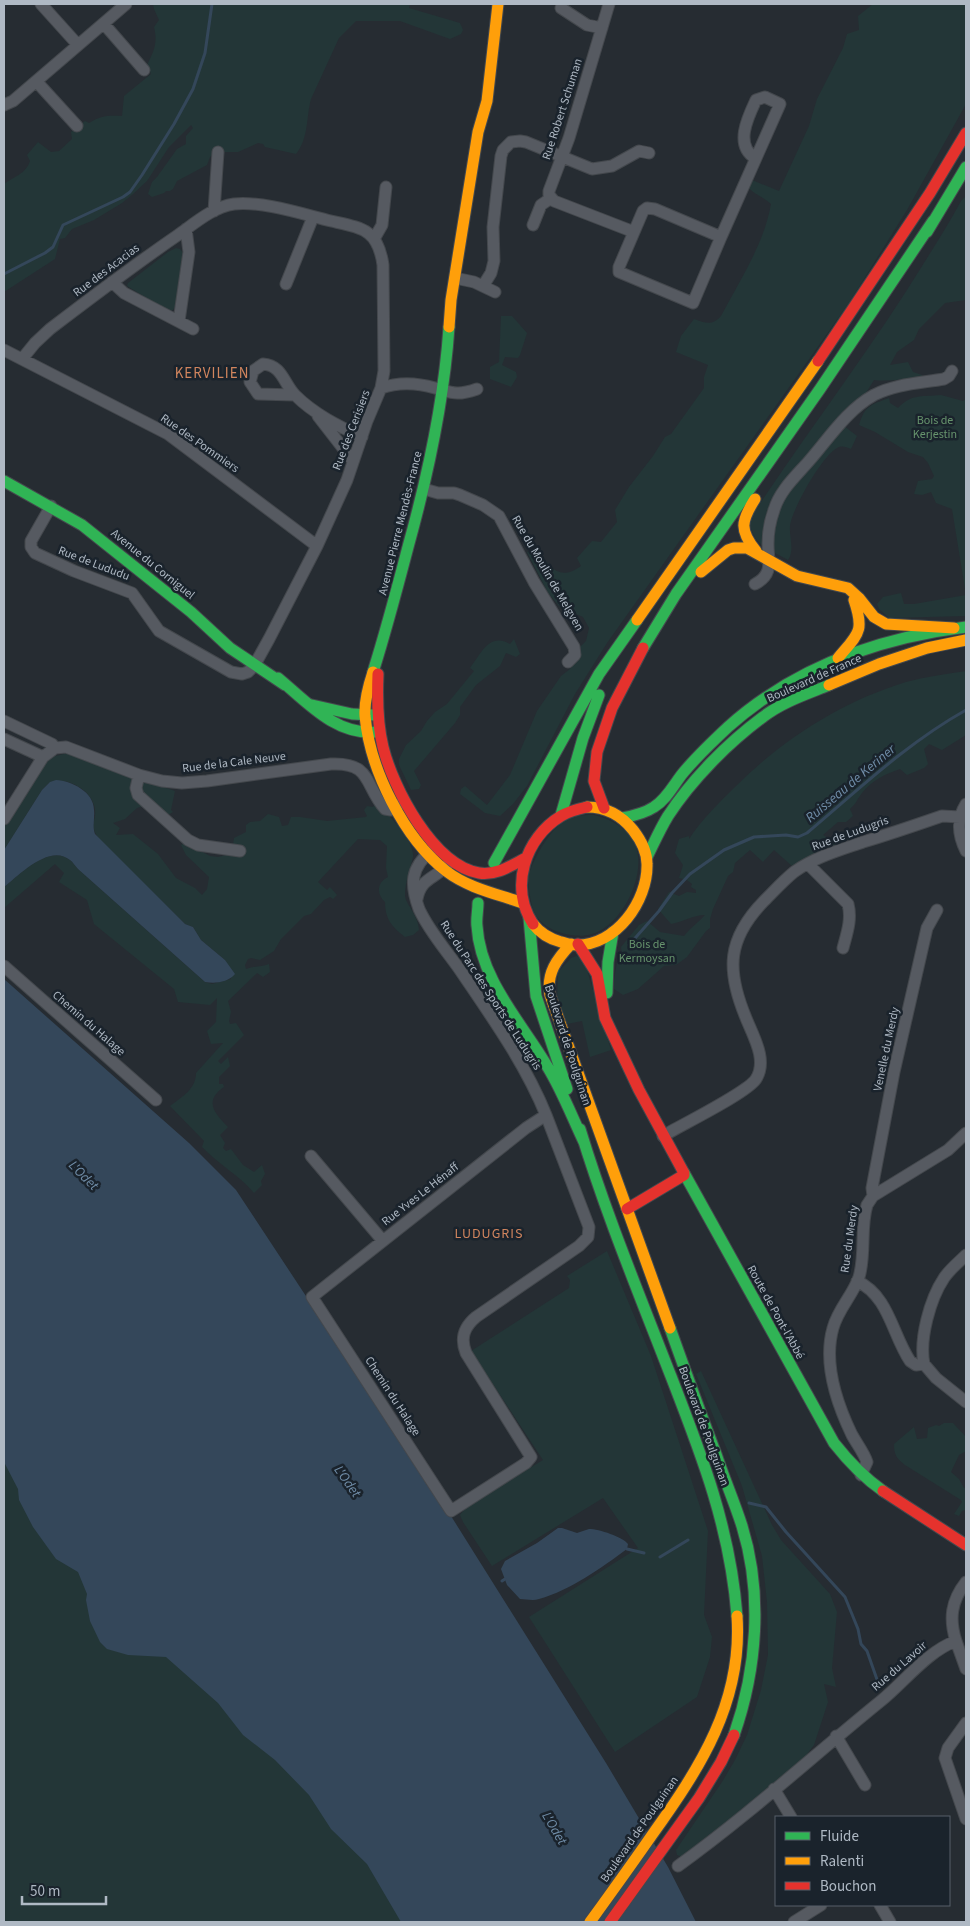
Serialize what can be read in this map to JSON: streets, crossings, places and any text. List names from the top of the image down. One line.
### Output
{"streets":{"main road":["Avenue Pierre Mendès-France","Avenue du Corniguel","Boulevard de France","Boulevard de Poulguinan","Route de Pont-l'Abbé"],"street":["Rue Robert Schuman","Rue des Acacias","Rue des Cerisiers","Rue des Pommiers","Rue de Lududu","Rue du Moulin de Melgven","Rue de la Cale Neuve","Rue de Ludugris","Rue du Parc des Sports de Ludugris","Chemin du Halage","Venelle du Merdy","Rue Yves Le Hénaff","Rue du Merdy","Rue du Lavoir"]},"crossings":[["Rue des Acacias","Rue des Cerisiers"],["Rue des Acacias","Rue des Pommiers"],["Rue des Cerisiers","Rue des Pommiers"],["Rue des Cerisiers","Rue de Lududu"],["Rue des Cerisiers","Avenue du Corniguel"],["Avenue Pierre Mendès-France","Avenue du Corniguel"],["Avenue Pierre Mendès-France","Rue du Moulin de Melgven"],["Avenue Pierre Mendès-France","Boulevard de France"],["Avenue Pierre Mendès-France","Rue de la Cale Neuve"],["Avenue Pierre Mendès-France","Rue du Parc des Sports de Ludugris"],["Avenue Pierre Mendès-France","Boulevard de Poulguinan"],["Avenue Pierre Mendès-France","Route de Pont-l'Abbé"],["Rue de Lududu","Avenue du Corniguel"],["Boulevard de France","Boulevard de Poulguinan"],["Boulevard de France","Route de Pont-l'Abbé"],["Rue de Ludugris","Route de Pont-l'Abbé"],["Rue du Parc des Sports de Ludugris","Chemin du Halage"],["Rue du Parc des Sports de Ludugris","Rue Yves Le Hénaff"],["Chemin du Halage","Rue Yves Le Hénaff"],["Boulevard de Poulguinan","Route de Pont-l'Abbé"],["Venelle du Merdy","Rue du Merdy"],["Rue du Merdy","Route de Pont-l'Abbé"]],"districts":["KERVILIEN","LUDUGRIS"],"water":["Ruisseau de Keriner","L'Odet"],"parks":["Bois de Kerjestin","Bois de Kermoysan"],"legend":["Fluide","Ralenti","Bouchon"],"scale_bar":"50 m"}
